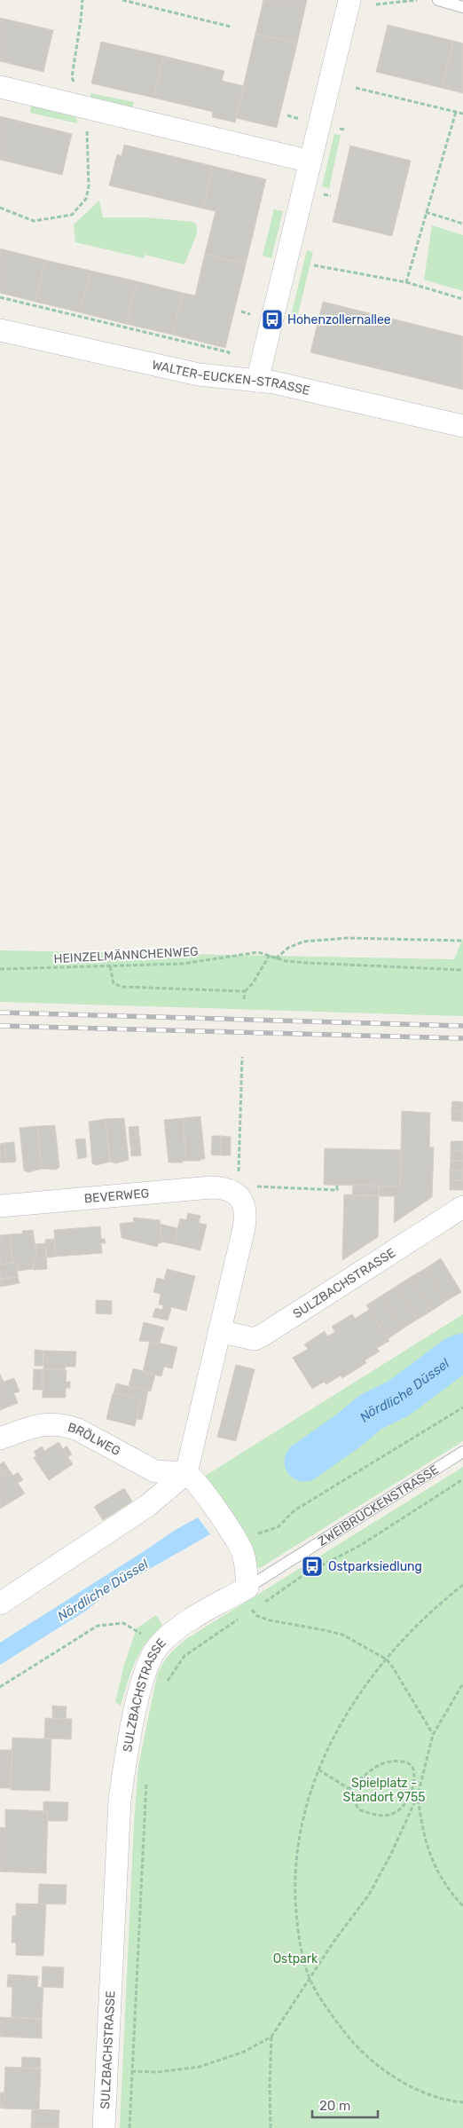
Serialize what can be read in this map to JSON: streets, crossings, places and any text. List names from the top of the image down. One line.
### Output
{"streets":{"street":["WALTER-EUCKEN-STRASSE","BEVERWEG","SULZBACHSTRASSE","BRÖLWEG"],"lane":["ZWEIBRÜCKENSTRASSE"],"path":["HEINZELMÄNNCHENWEG"]},"crossings":[["SULZBACHSTRASSE","ZWEIBRÜCKENSTRASSE"]],"water":["Nördliche Düssel"],"parks":["Spielplatz - Standort 9755","Ostpark"],"places":{"bus stop":["Hohenzollernallee","Ostparksiedlung"]},"scale_bar":"20 m"}
